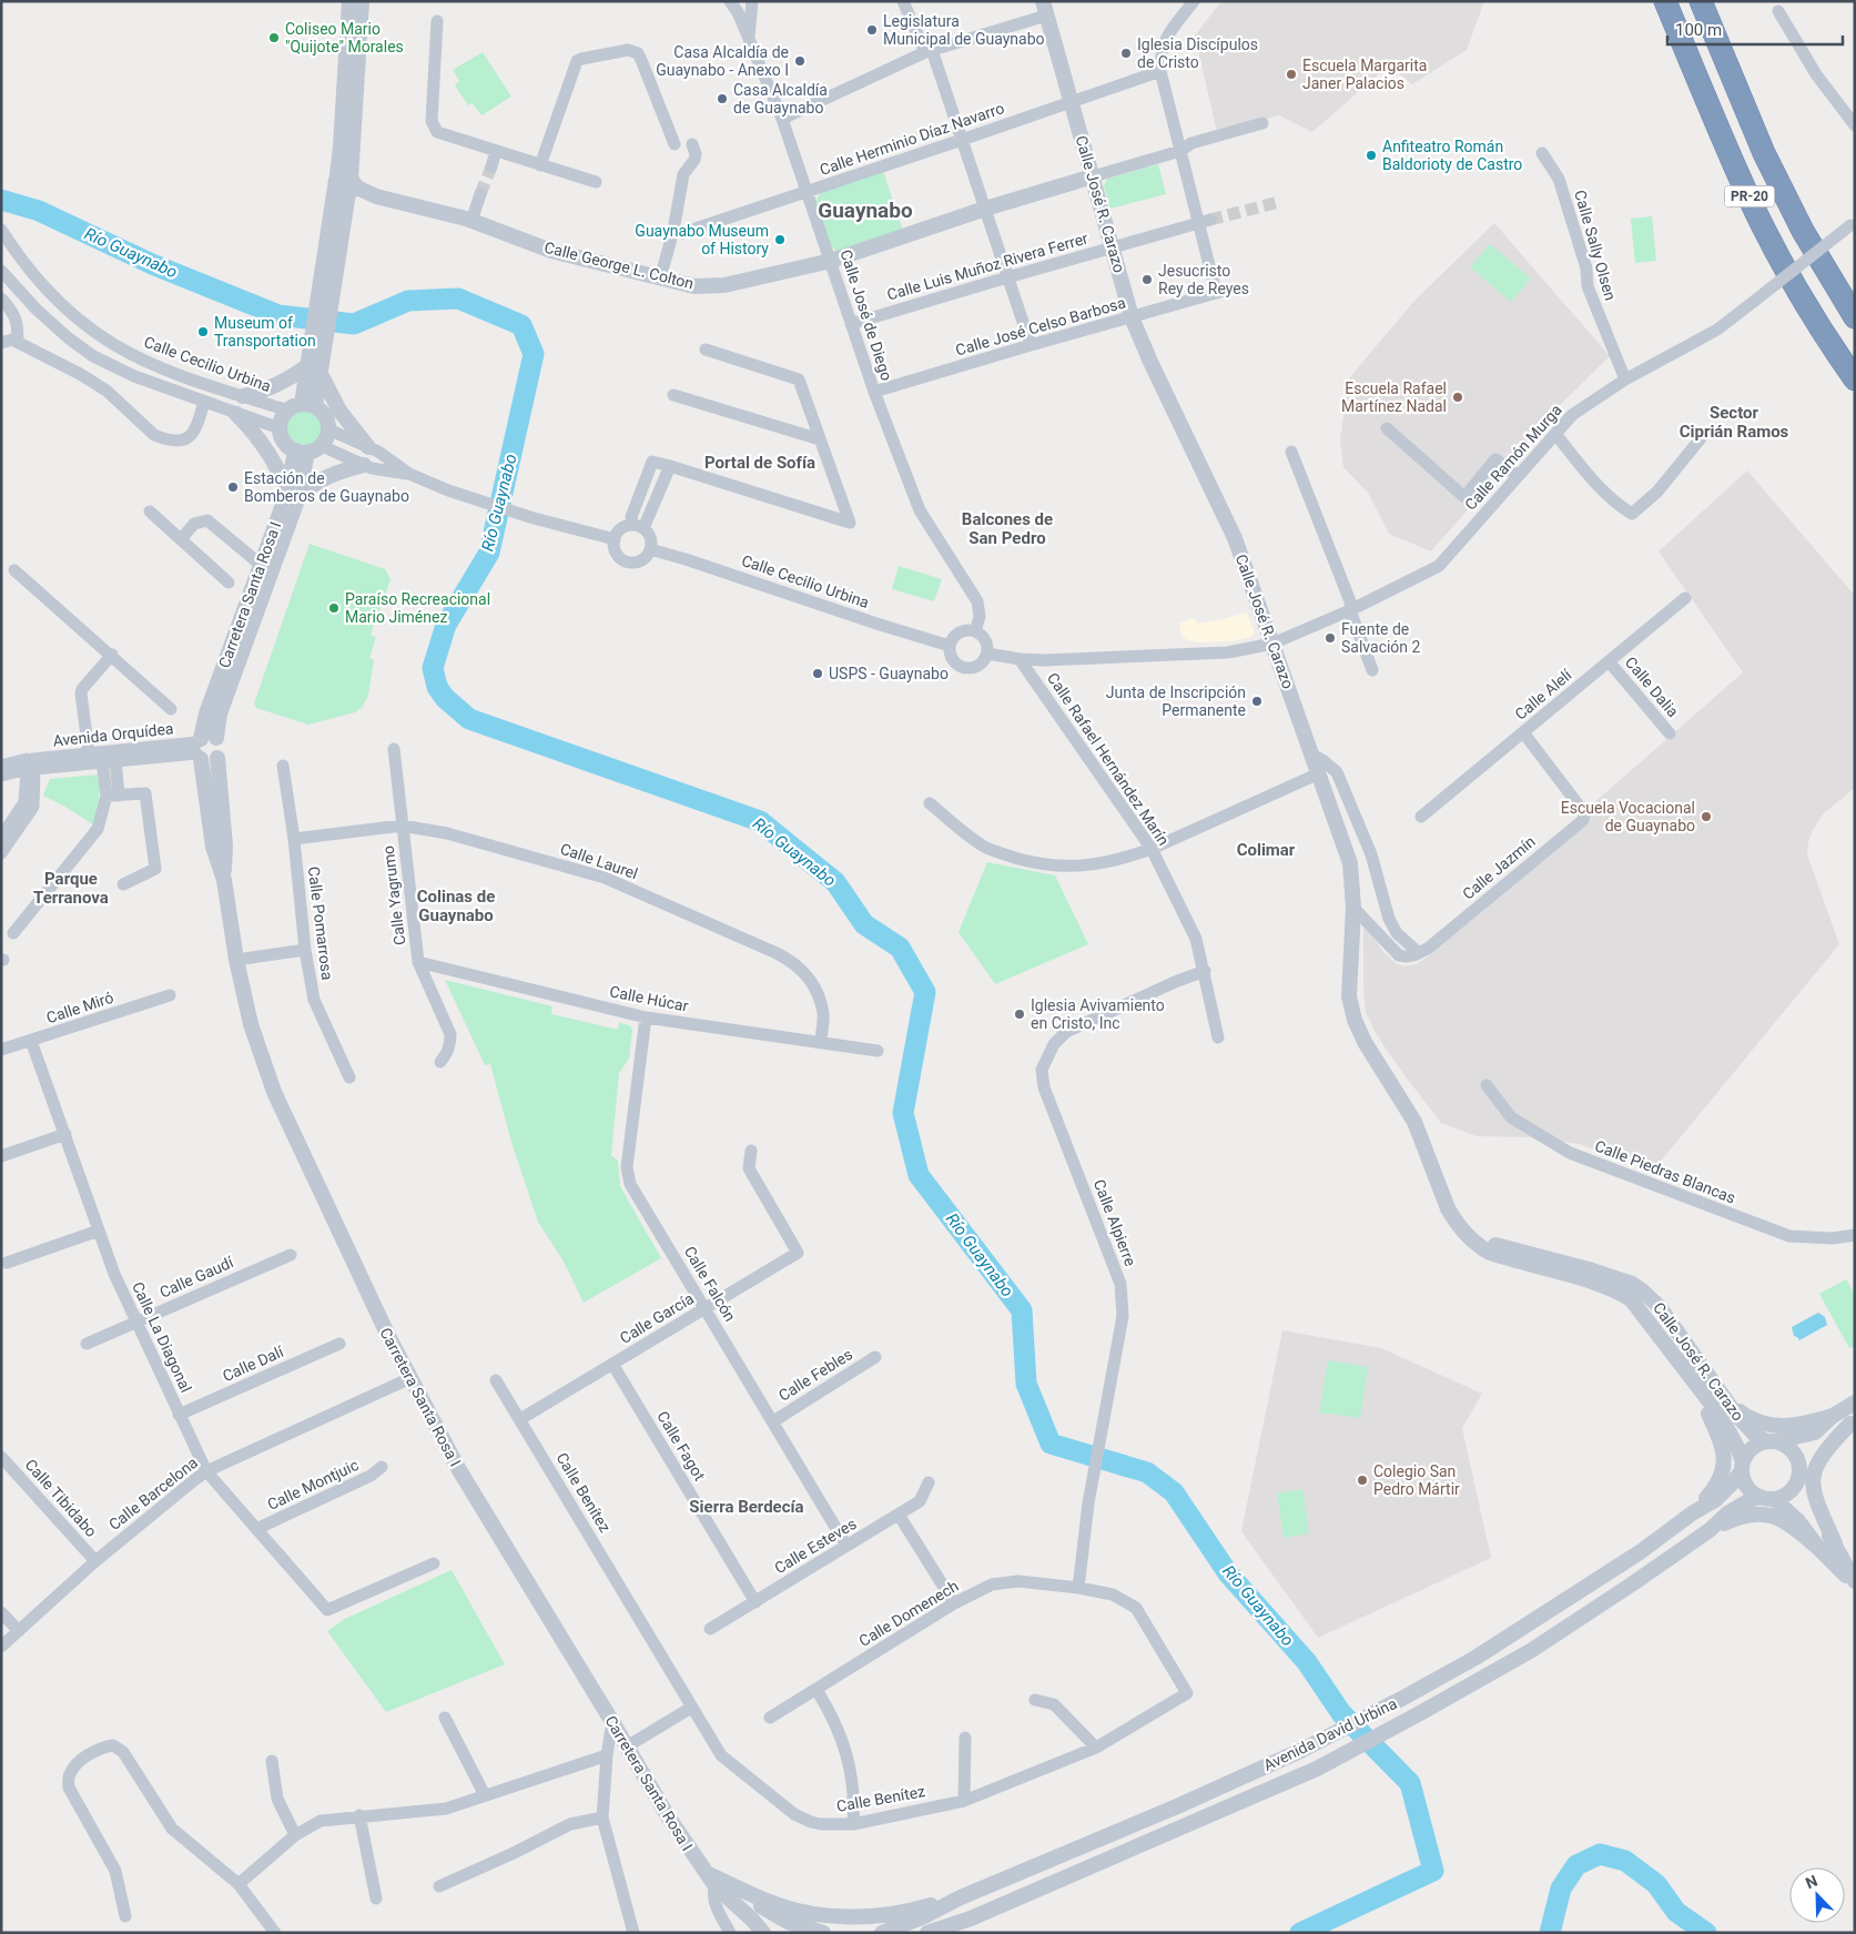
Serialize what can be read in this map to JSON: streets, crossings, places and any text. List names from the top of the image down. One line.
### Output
{"streets":{"highway":["PR-20"],"street":["Calle Herminio Díaz Navarro","Calle José R. Carazo","Calle Sally Olsen","Calle George L. Colton","Calle Luis Muñoz Rivera Ferrer","Calle José de Diego","Calle José Celso Barbosa","Calle Cecilio Urbina","Calle Ramón Murga","Carretera Santa Rosa I","Calle Dalia","Calle Alelí","Avenida Orquídea","Calle Rafael Hernández Marín","Calle Laurel","Calle Jazmín","Calle Yagrumo","Calle Pomarrosa","Calle Húcar","Calle Miró","Calle Piedras Blancas","Calle Alpierre","Calle Gaudí","Calle Falcón","Calle García","Calle La Diagonal","Calle Dalí","Calle Febles","Calle Fagot","Calle Montjuic","Calle Benítez","Calle Barcelona","Calle Tibidabo","Calle Esteves","Calle Domenech","Avenida David Urbina"]},"crossings":[["Calle Herminio Díaz Navarro","Calle José R. Carazo"],["Calle Herminio Díaz Navarro","Calle José de Diego"],["Calle José R. Carazo","Calle George L. Colton"],["Calle José R. Carazo","Calle Luis Muñoz Rivera Ferrer"],["Calle José R. Carazo","Calle José Celso Barbosa"],["Calle José R. Carazo","Calle Ramón Murga"],["Calle José R. Carazo","Avenida David Urbina"],["Calle Sally Olsen","Calle Ramón Murga"],["Calle George L. Colton","Calle José de Diego"],["Calle Luis Muñoz Rivera Ferrer","Calle José de Diego"],["Calle Luis Muñoz Rivera Ferrer","Calle José Celso Barbosa"],["Calle José de Diego","Calle José Celso Barbosa"],["Calle José de Diego","Calle Cecilio Urbina"],["Calle Cecilio Urbina","Carretera Santa Rosa I"],["Carretera Santa Rosa I","Avenida Orquídea"],["Carretera Santa Rosa I","Calle Barcelona"],["Calle Dalia","Calle Alelí"],["Calle Alelí","Calle Jazmín"],["Calle Rafael Hernández Marín","Calle Alpierre"],["Calle Laurel","Calle Yagrumo"],["Calle Laurel","Calle Pomarrosa"],["Calle Laurel","Calle Húcar"],["Calle Yagrumo","Calle Húcar"],["Calle Húcar","Calle Falcón"],["Calle Miró","Calle La Diagonal"],["Calle Alpierre","Calle Benítez"],["Calle Alpierre","Calle Domenech"],["Calle Gaudí","Calle La Diagonal"],["Calle Falcón","Calle García"],["Calle Falcón","Calle Febles"],["Calle Falcón","Calle Esteves"],["Calle García","Calle Fagot"],["Calle García","Calle Benítez"],["Calle La Diagonal","Calle Dalí"],["Calle La Diagonal","Calle Montjuic"],["Calle La Diagonal","Calle Barcelona"],["Calle Fagot","Calle Esteves"],["Calle Benítez","Calle Domenech"],["Calle Barcelona","Calle Tibidabo"]],"districts":["Guaynabo","Sector Ciprián Ramos","Portal de Sofía","Balcones de San Pedro","Colimar","Parque Terranova","Colinas de Guaynabo","Sierra Berdecía"],"water":["Río Guaynabo"],"places":["Legislatura Municipal de Guaynabo","Coliseo Mario \"Quijote\" Morales","Iglesia Discípulos de Cristo","Casa Alcaldía de Guaynabo - Anexo I","Escuela Margarita Janer Palacios","Casa Alcaldía de Guaynabo","Anfiteatro Román Baldorioty de Castro","Guaynabo Museum of History","Jesucristo Rey de Reyes","Museum of Transportation","Escuela Rafael Martínez Nadal","Estación de Bomberos de Guaynabo","Paraíso Recreacional Mario Jiménez","Fuente de Salvación 2","USPS - Guaynabo","Junta de Inscripción Permanente","Escuela Vocacional de Guaynabo","Iglesia Avivamiento en Cristo, Inc","Colegio San Pedro Mártir"],"scale_bar":"100 m","north":"top left"}
